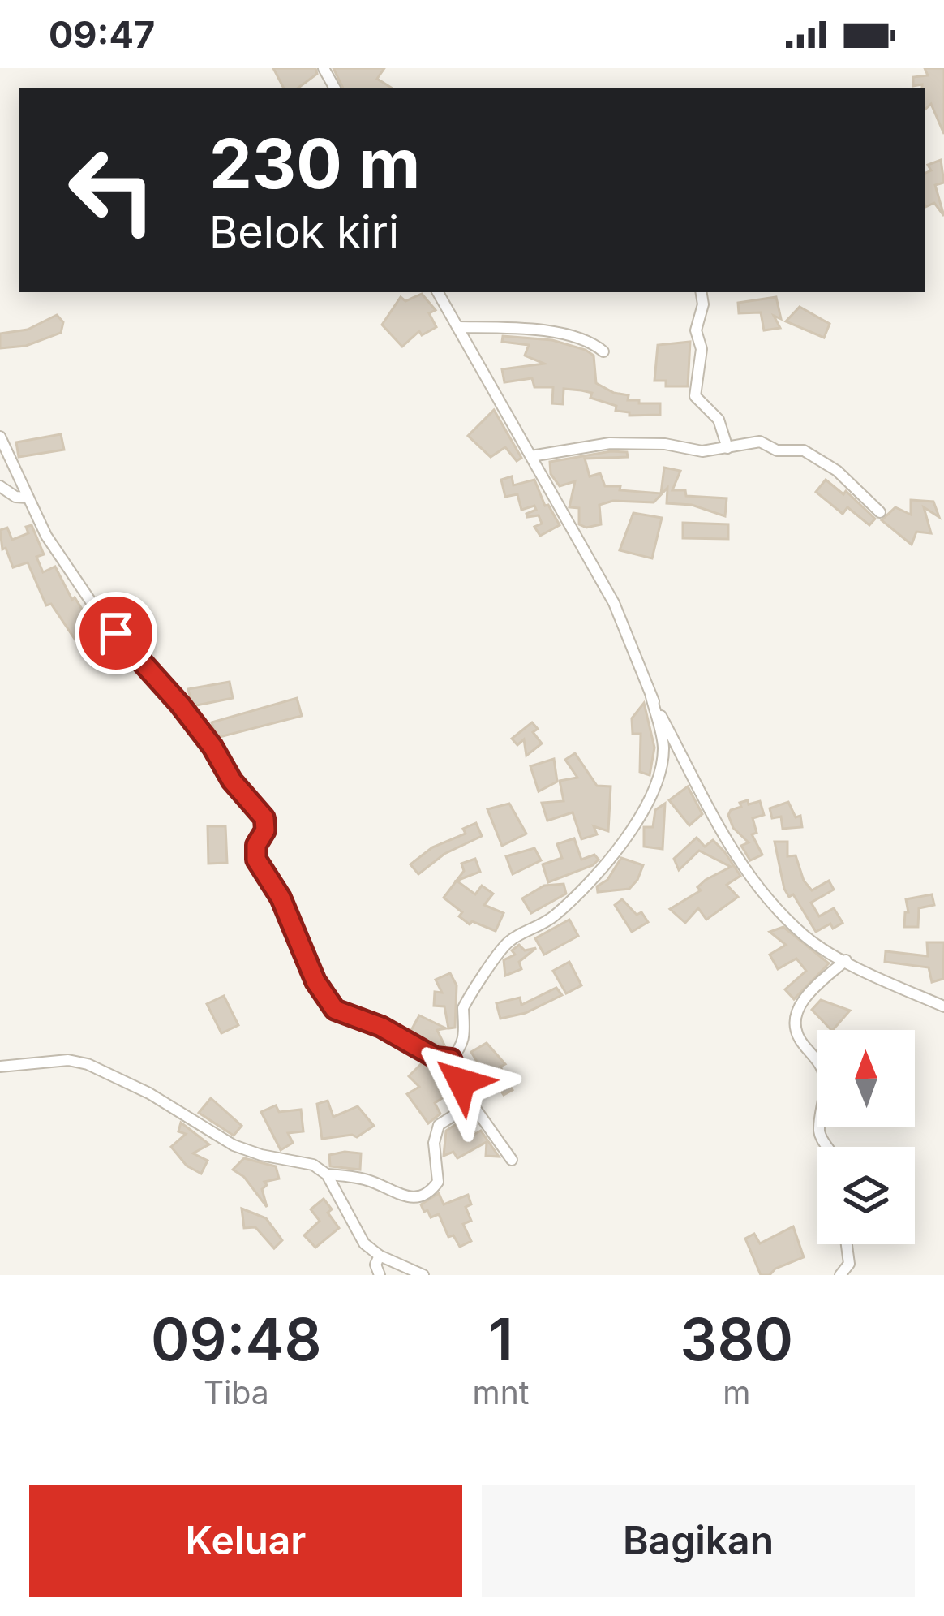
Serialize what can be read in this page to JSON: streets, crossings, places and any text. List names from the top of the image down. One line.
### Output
{"north":"top","page":{"status":"09:47","turn":["230 m","Belok kiri"],"eta":["09:48","Tiba","1","mnt","380","m"],"buttons":["Keluar","Bagikan"]}}
